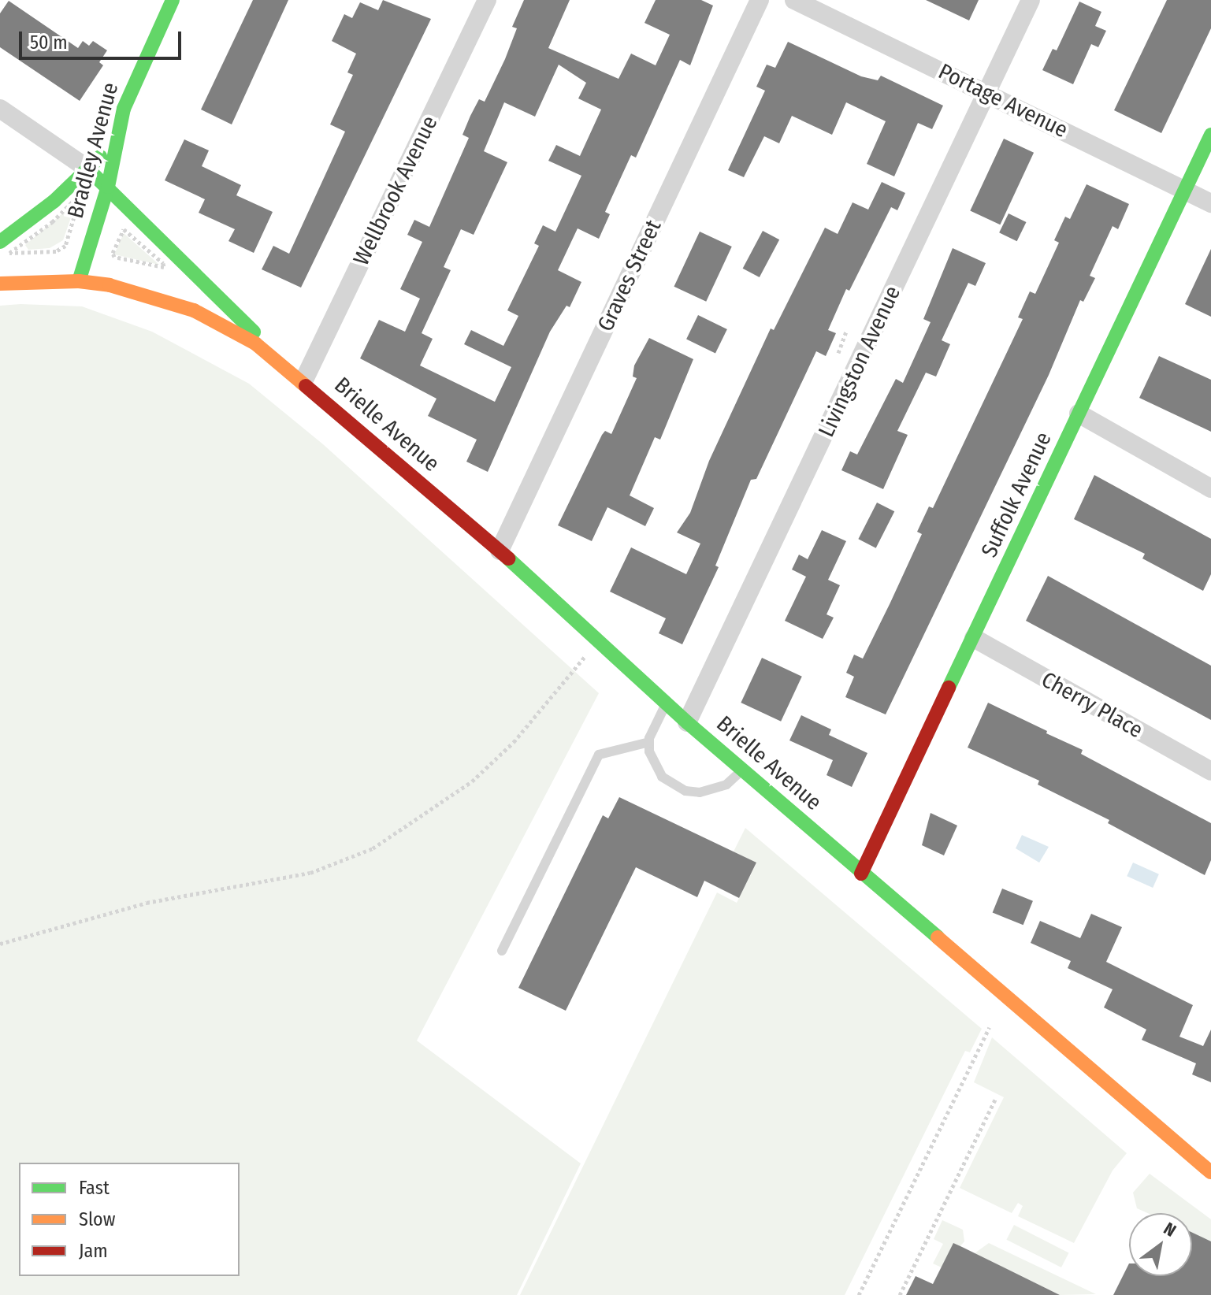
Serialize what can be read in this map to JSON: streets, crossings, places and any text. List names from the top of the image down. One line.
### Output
{"streets":{"street":["Portage Avenue","Bradley Avenue","Wellbrook Avenue","Graves Street","Livingston Avenue","Brielle Avenue","Suffolk Avenue","Cherry Place"]},"crossings":[["Portage Avenue","Livingston Avenue"],["Portage Avenue","Suffolk Avenue"],["Bradley Avenue","Brielle Avenue"],["Wellbrook Avenue","Brielle Avenue"],["Graves Street","Brielle Avenue"],["Livingston Avenue","Brielle Avenue"],["Brielle Avenue","Suffolk Avenue"],["Suffolk Avenue","Cherry Place"]],"legend":["Fast","Slow","Jam"],"scale_bar":"50 m","north":"top right"}
